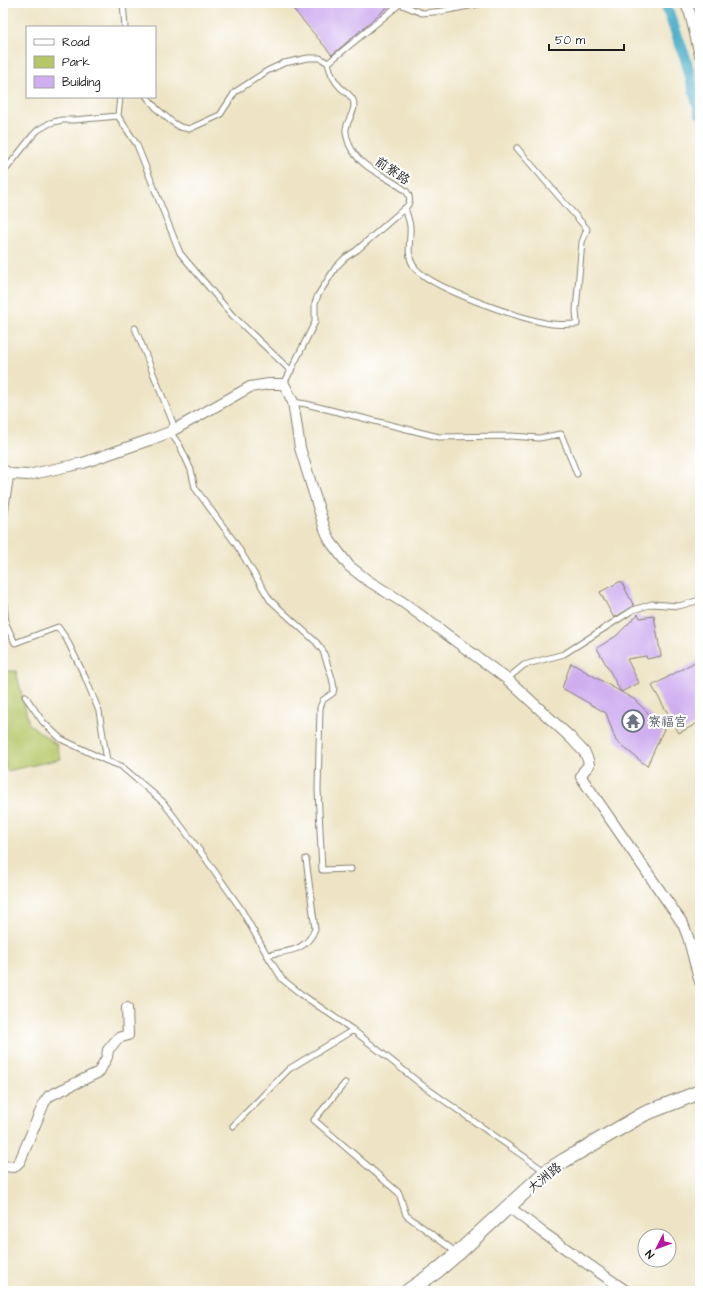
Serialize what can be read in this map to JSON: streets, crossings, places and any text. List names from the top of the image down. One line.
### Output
{"streets":{"street":["大洲路"],"lane":["前寮路"]},"places":{"temple":["寮福宮"]},"legend":["Road","Park","Building"],"scale_bar":"50 m","north":"bottom left"}
